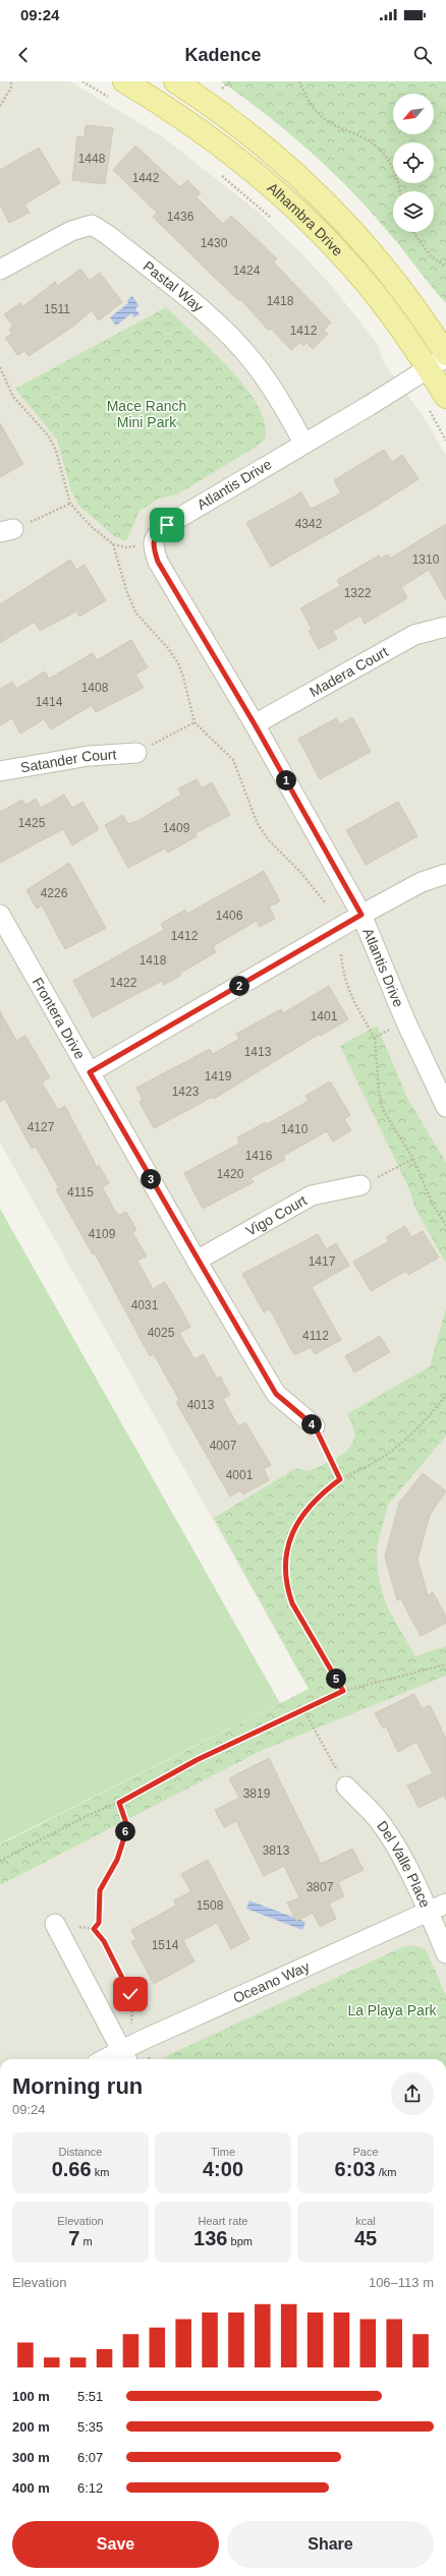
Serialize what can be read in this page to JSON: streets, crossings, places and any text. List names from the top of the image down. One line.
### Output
{"streets":{"main road":["Alhambra Drive"],"street":["Pastal Way","Atlantis Drive","Madera Court","Satander Court","Frontera Drive","Vigo Court","Del Valle Place","Oceano Way"]},"crossings":[["Alhambra Drive","Atlantis Drive"],["Pastal Way","Atlantis Drive"],["Atlantis Drive","Madera Court"],["Frontera Drive","Vigo Court"],["Del Valle Place","Oceano Way"]],"parks":["Mace Ranch Mini Park","La Playa Park"],"house_numbers":["1448","1442","1436","1430","1424","1418","1511","1412","4342","1310","1322","1408","1414","1425","1409","4226","1406","1412","1418","1422","1401","1413","1419","1423","4127","1410","1416","1420","4115","4109","1417","4031","4025","4112","4013","4007","4001","3819","3813","3807","1508","1514"],"north":"bottom left","page":{"status":"09:24","header":"Kadence","pins":["1","2","3","4","5","6"],"heading":["Morning run","09:24"],"stats":[["Distance","0.66 km"],["Time","4:00"],["Pace","6:03 /km"],["Elevation","7 m"],["Heart rate","136 bpm"],["kcal","45"]],"chart":["Elevation","106–113 m"],"list":[{"name":"100 m","note":"5:51"},{"name":"200 m","note":"5:35"},{"name":"300 m","note":"6:07"},{"name":"400 m","note":"6:12"}],"buttons":["Save","Share"]}}
